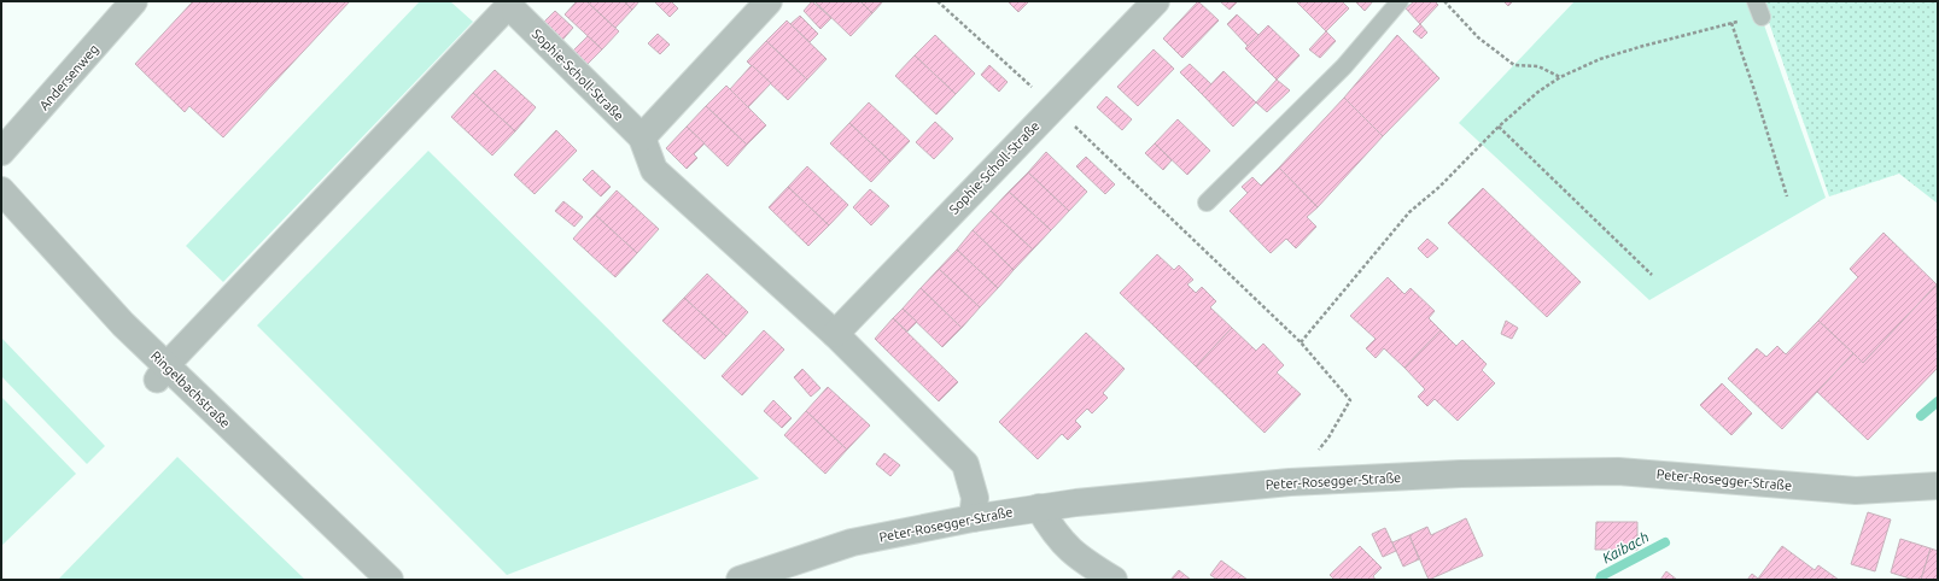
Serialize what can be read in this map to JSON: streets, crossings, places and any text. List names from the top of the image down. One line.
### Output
{"streets":{"street":["Sophie-Scholl-Straße","Andersenweg","Ringelbachstraße","Peter-Rosegger-Straße"]},"crossings":[["Sophie-Scholl-Straße","Peter-Rosegger-Straße"]],"water":["Kaibach"]}
